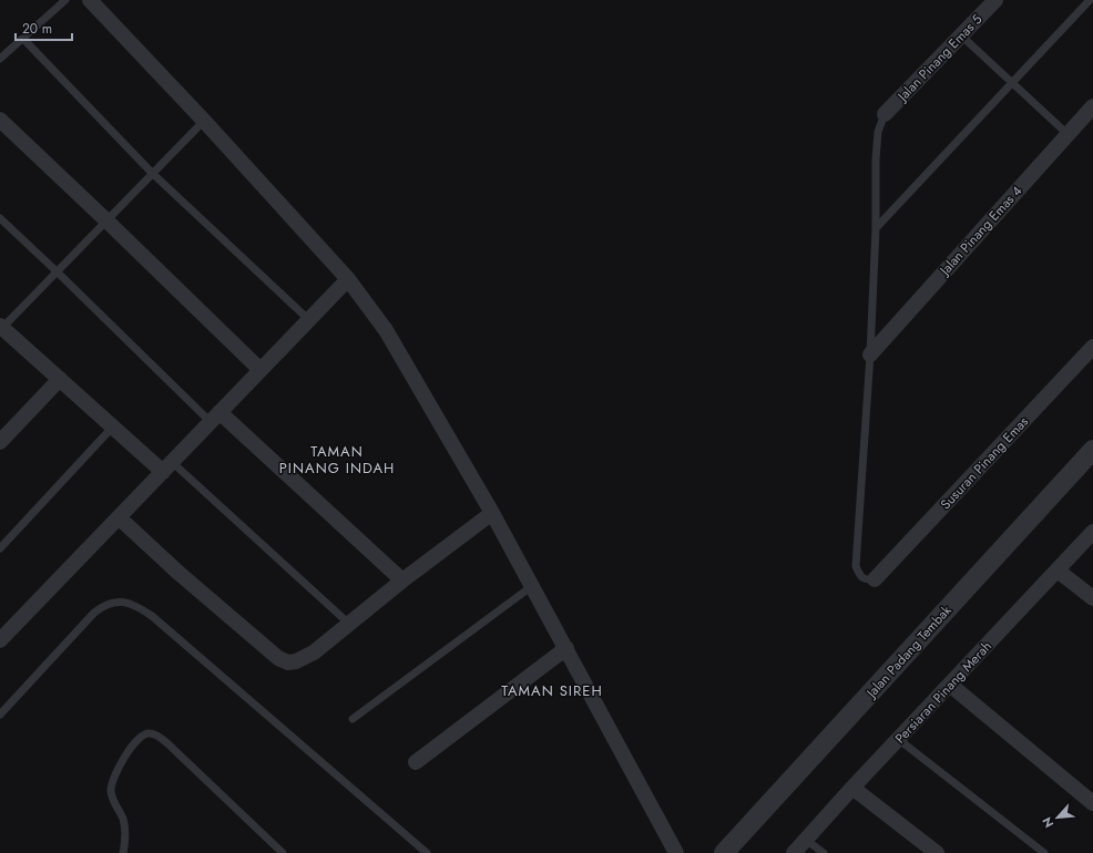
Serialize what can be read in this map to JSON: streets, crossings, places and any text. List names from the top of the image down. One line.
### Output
{"streets":{"street":["Jalan Pinang Emas 5","Jalan Pinang Emas 4","Susuran Pinang Emas","Jalan Padang Tembak","Persiaran Pinang Merah"]},"districts":["TAMAN PINANG INDAH","TAMAN SIREH"],"scale_bar":"20 m","north":"bottom left"}
